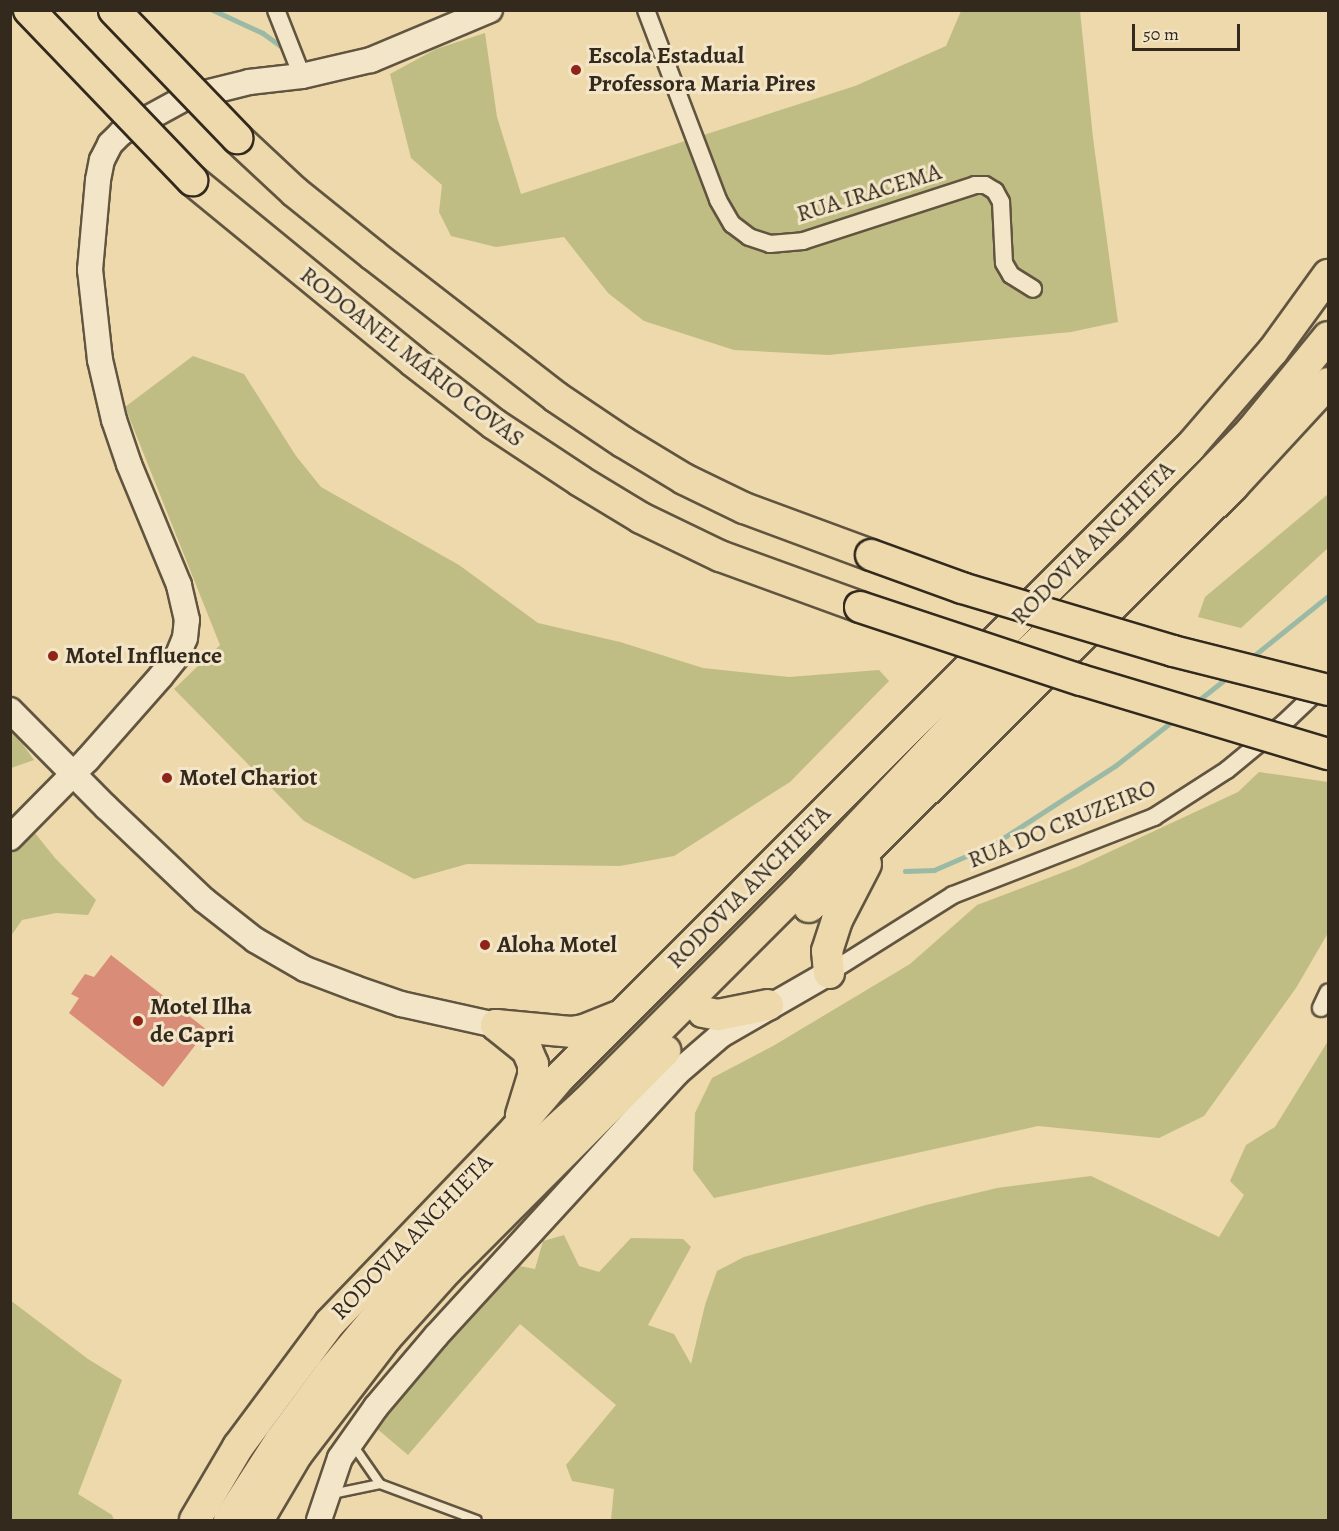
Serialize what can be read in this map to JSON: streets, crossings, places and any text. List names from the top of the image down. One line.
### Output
{"streets":{"highway":["RODOANEL MÁRIO COVAS","RODOVIA ANCHIETA"],"street":["RUA IRACEMA","RUA DO CRUZEIRO"]},"places":["Escola Estadual Professora Maria Pires","Motel Influence","Motel Chariot","Aloha Motel","Motel Ilha de Capri"],"scale_bar":"50 m"}
